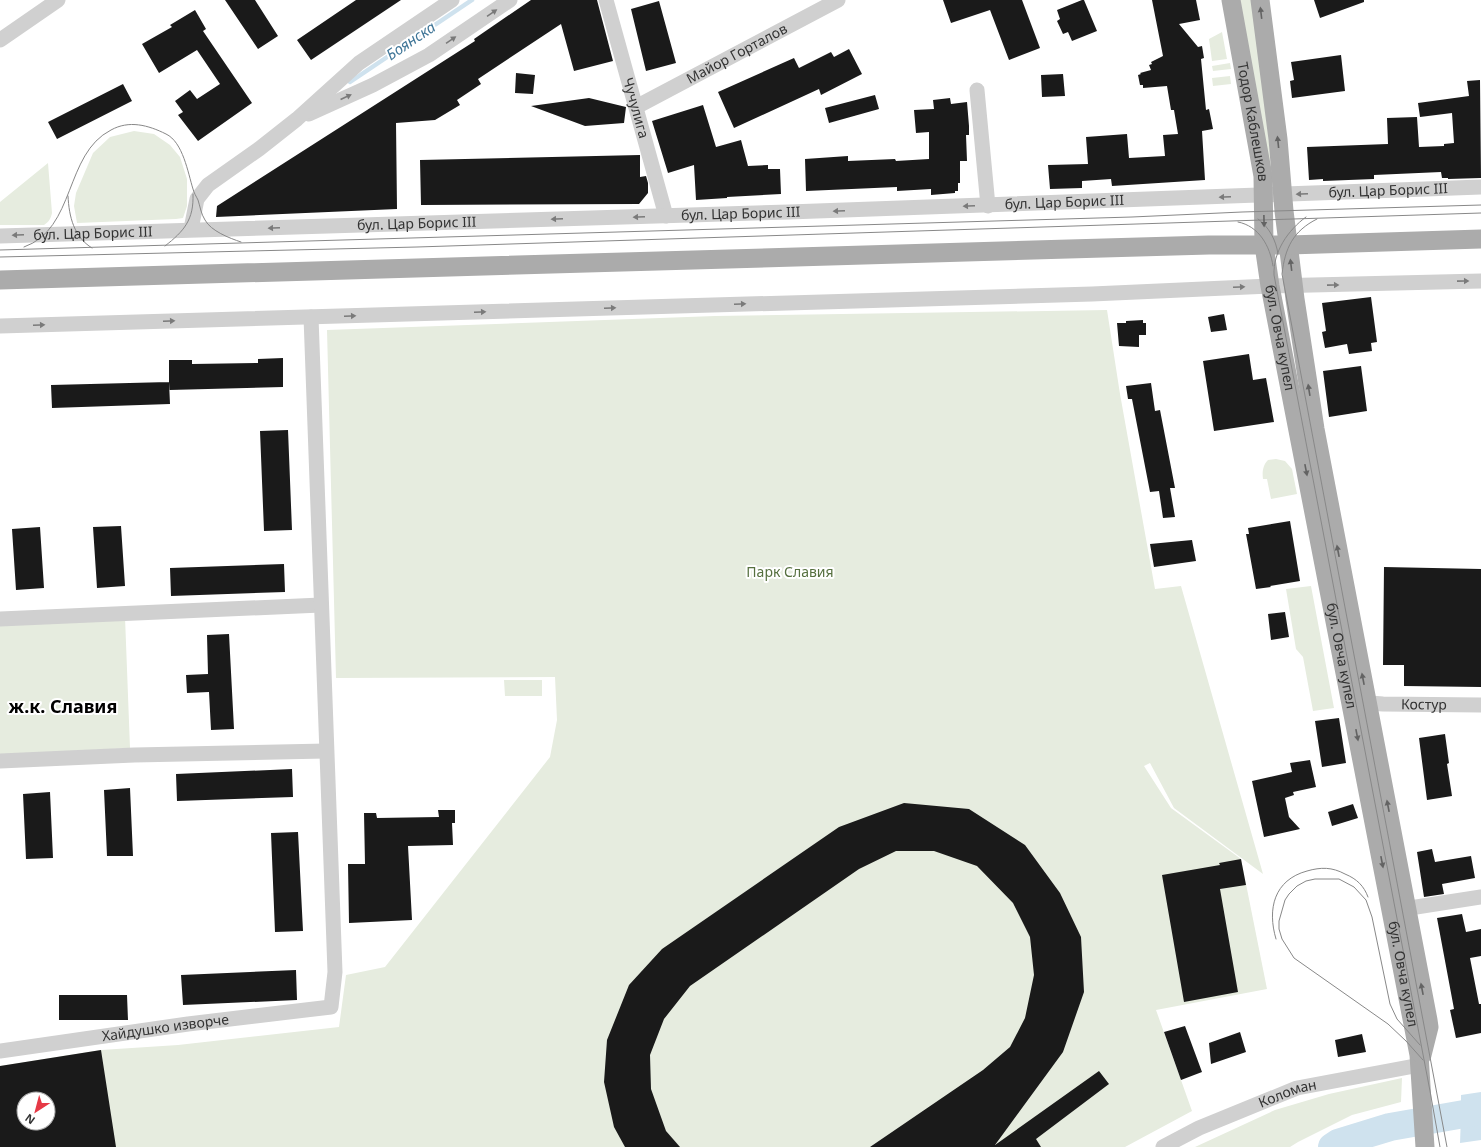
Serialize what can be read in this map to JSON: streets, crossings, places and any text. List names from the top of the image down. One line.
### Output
{"streets":{"main road":["Тодор Каблешков","бул. Овча купел"],"street":["Майор Горталов","Чучулига","бул. Цар Борис III","Костур","Хайдушко изворче","Коломан"]},"crossings":[["Майор Горталов","Чучулига"],["Чучулига","бул. Цар Борис III"],["Тодор Каблешков","бул. Цар Борис III"],["Тодор Каблешков","бул. Овча купел"],["бул. Овча купел","Костур"],["бул. Овча купел","Коломан"]],"districts":["ж.к. Славия"],"water":["Боянска"],"parks":["Парк Славия"],"north":"bottom left"}
